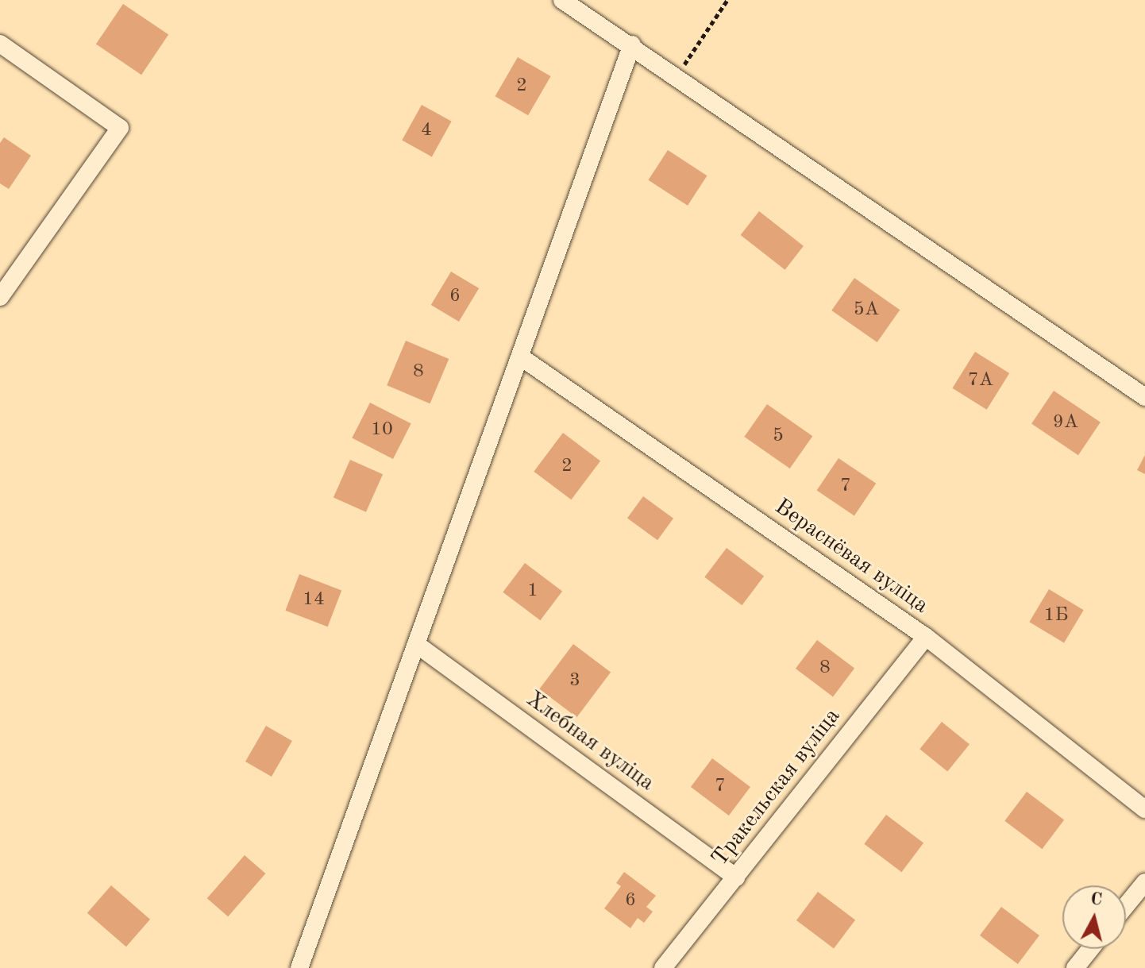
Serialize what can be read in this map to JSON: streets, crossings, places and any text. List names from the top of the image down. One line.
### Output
{"streets":{"street":["Вераснёвая вуліца","Хлебная вуліца","Тракельская вуліца"]},"crossings":[["Вераснёвая вуліца","Тракельская вуліца"],["Хлебная вуліца","Тракельская вуліца"]],"house_numbers":["2","4","6","5А","8","7А","9А","10","5","2","7","1","14","1Б","8","3","7","6"],"north":"top"}
